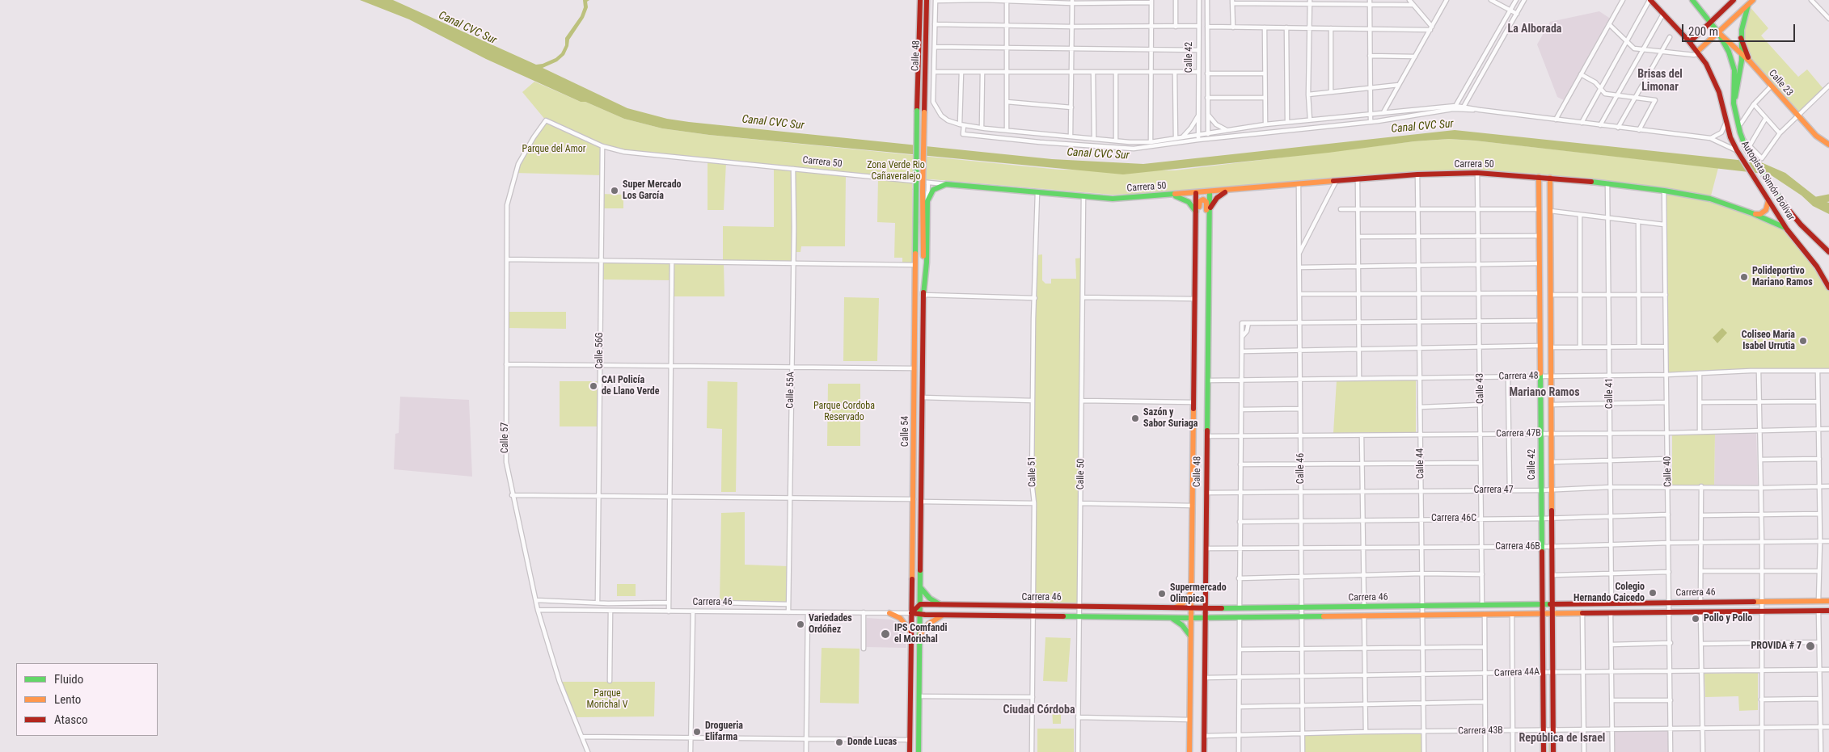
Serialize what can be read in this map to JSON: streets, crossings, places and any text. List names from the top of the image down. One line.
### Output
{"streets":{"main road":["Calle 48","Calle 42","Calle 23","Carrera 50","Autopista Simón Bolívar","Calle 54","Carrera 46"],"street":["Calle 56G","Carrera 48","Calle 43","Calle 55A","Calle 41","Carrera 47B","Calle 57","Calle 44","Calle 46","Calle 51","Calle 40","Calle 50","Carrera 47","Carrera 46C","Carrera 46B","Carrera 44A","Carrera 43B"]},"crossings":[["Calle 48","Carrera 50"],["Calle 48","Carrera 48"],["Calle 48","Calle 54"],["Calle 48","Carrera 47B"],["Calle 48","Carrera 47"],["Calle 48","Carrera 46B"],["Calle 48","Carrera 46"],["Calle 48","Carrera 44A"],["Calle 48","Carrera 43B"],["Calle 42","Carrera 50"],["Calle 42","Carrera 48"],["Calle 42","Carrera 47B"],["Calle 42","Carrera 47"],["Calle 42","Carrera 46C"],["Calle 42","Carrera 46B"],["Calle 42","Carrera 46"],["Calle 42","Carrera 44A"],["Calle 42","Carrera 43B"],["Calle 23","Autopista Simón Bolívar"],["Carrera 50","Autopista Simón Bolívar"],["Carrera 50","Calle 56G"],["Carrera 50","Calle 43"],["Carrera 50","Calle 55A"],["Carrera 50","Calle 41"],["Carrera 50","Calle 54"],["Carrera 50","Calle 57"],["Carrera 50","Calle 44"],["Carrera 50","Calle 46"],["Carrera 50","Calle 51"],["Carrera 50","Calle 40"],["Carrera 50","Calle 50"],["Carrera 48","Calle 43"],["Carrera 48","Calle 41"],["Carrera 48","Calle 44"],["Carrera 48","Calle 46"],["Carrera 48","Calle 40"],["Calle 43","Carrera 47B"],["Calle 43","Carrera 47"],["Calle 43","Carrera 46C"],["Calle 43","Carrera 46B"],["Calle 43","Carrera 46"],["Calle 55A","Carrera 46"],["Calle 41","Carrera 47B"],["Calle 41","Carrera 47"],["Calle 41","Carrera 46C"],["Calle 41","Carrera 46B"],["Calle 41","Carrera 46"],["Calle 54","Carrera 46"],["Carrera 47B","Calle 44"],["Carrera 47B","Calle 46"],["Carrera 47B","Calle 40"],["Calle 57","Carrera 46"],["Calle 44","Carrera 47"],["Calle 44","Carrera 46C"],["Calle 44","Carrera 46B"],["Calle 44","Carrera 46"],["Calle 44","Carrera 44A"],["Calle 44","Carrera 43B"],["Calle 46","Carrera 47"],["Calle 46","Carrera 46C"],["Calle 46","Carrera 46B"],["Calle 46","Carrera 46"],["Calle 46","Carrera 44A"],["Calle 46","Carrera 43B"],["Calle 51","Carrera 46"],["Calle 40","Carrera 47"],["Calle 40","Carrera 46C"],["Calle 40","Carrera 46B"],["Calle 40","Carrera 46"],["Calle 40","Carrera 44A"],["Calle 40","Carrera 43B"],["Calle 50","Carrera 46"]],"districts":["La Alborada","Brisas del Limonar","Mariano Ramos","Ciudad Córdoba","República de Israel"],"water":["Canal CVC Sur"],"parks":["Parque del Amor","Zona Verde Rio Cañaveralejo","Parque Cordoba Reservado","Parque Morichal V"],"places":["Super Mercado Los García","Polideportivo Mariano Ramos","Coliseo Maria Isabel Urrutia","CAI Policía de Llano Verde","Sazón y Sabor Suriaga","Colegio Hernando Caicedo","Supermercado Olimpica","Pollo y Pollo","Variedades Ordóñez","IPS Comfandi el Morichal","PROVIDA # 7","Drogueria Elifarma","Donde Lucas"],"legend":["Fluido","Lento","Atasco"],"scale_bar":"200 m"}
